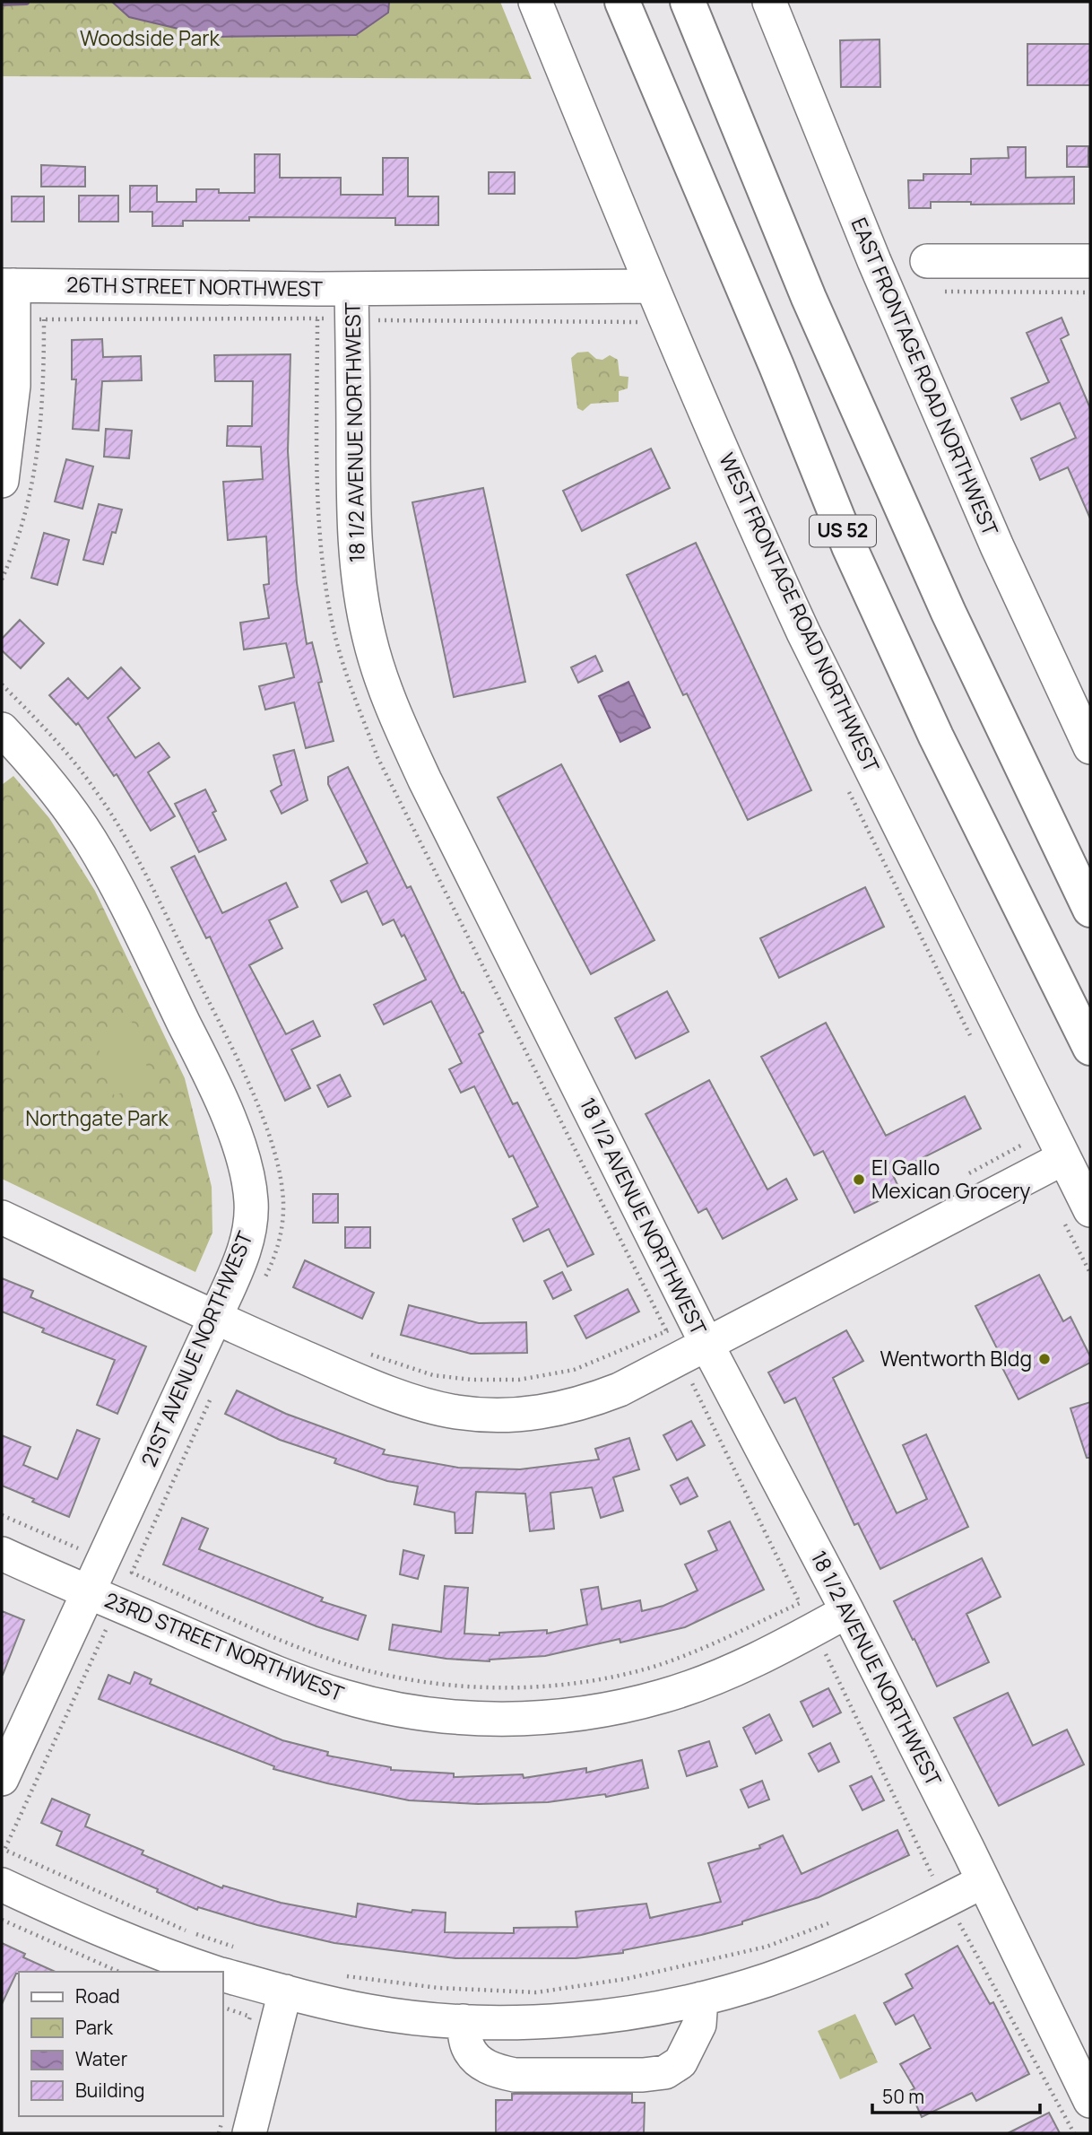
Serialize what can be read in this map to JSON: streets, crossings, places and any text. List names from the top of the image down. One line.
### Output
{"streets":{"highway":["US 52"],"street":["26TH STREET NORTHWEST","EAST FRONTAGE ROAD NORTHWEST","18 1/2 AVENUE NORTHWEST","WEST FRONTAGE ROAD NORTHWEST","21ST AVENUE NORTHWEST","23RD STREET NORTHWEST"]},"crossings":[["26TH STREET NORTHWEST","18 1/2 AVENUE NORTHWEST"],["26TH STREET NORTHWEST","WEST FRONTAGE ROAD NORTHWEST"],["18 1/2 AVENUE NORTHWEST","23RD STREET NORTHWEST"],["21ST AVENUE NORTHWEST","23RD STREET NORTHWEST"]],"parks":["Woodside Park","Northgate Park"],"places":["El Gallo Mexican Grocery","Wentworth Bldg"],"legend":["Road","Park","Water","Building"],"scale_bar":"50 m"}
